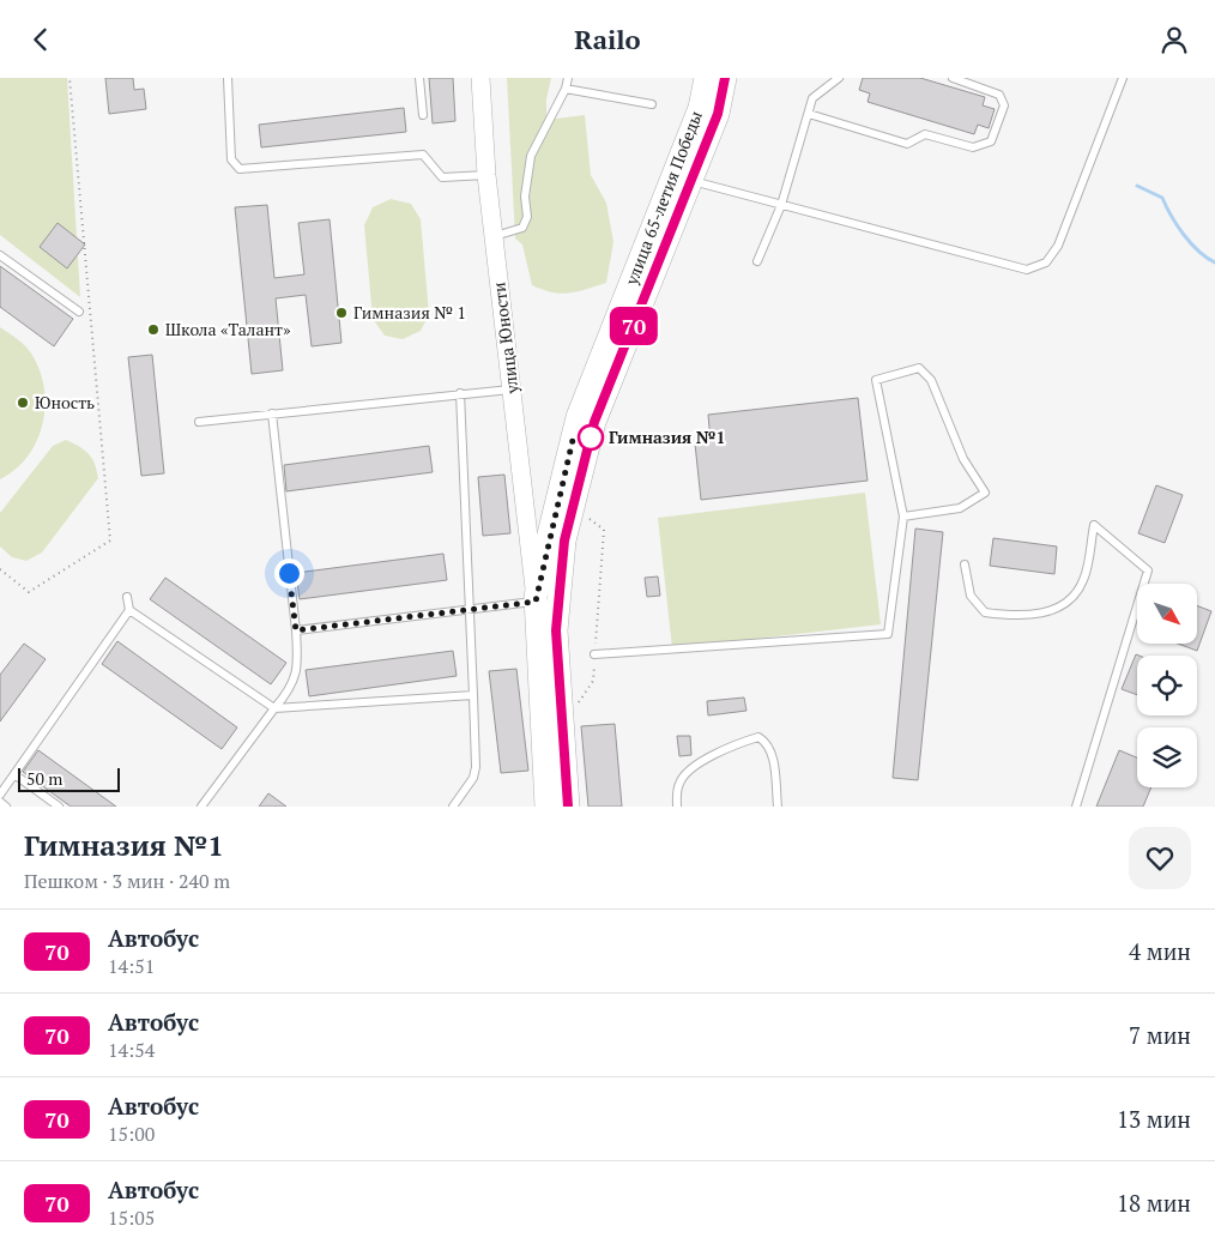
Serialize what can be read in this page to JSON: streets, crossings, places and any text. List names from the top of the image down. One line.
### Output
{"streets":{"main road":["улица 65-летия Победы"],"street":["улица Юности"]},"crossings":[["улица 65-летия Победы","улица Юности"]],"places":["Гимназия № 1","Школа «Талант»","Юность","Гимназия №1"],"lines":["bus line 70"],"scale_bar":"50 m","north":"bottom right","page":{"header":"Railo","on_map":"70","scale":"50 m","heading":["Гимназия №1","Пешком · 3 мин · 240 m"],"list":[{"mark":"70","name":"Автобус","note":"14:51","value":"4 мин"},{"mark":"70","name":"Автобус","note":"14:54","value":"7 мин"},{"mark":"70","name":"Автобус","note":"15:00","value":"13 мин"},{"mark":"70","name":"Автобус","note":"15:05","value":"18 мин"}]}}
